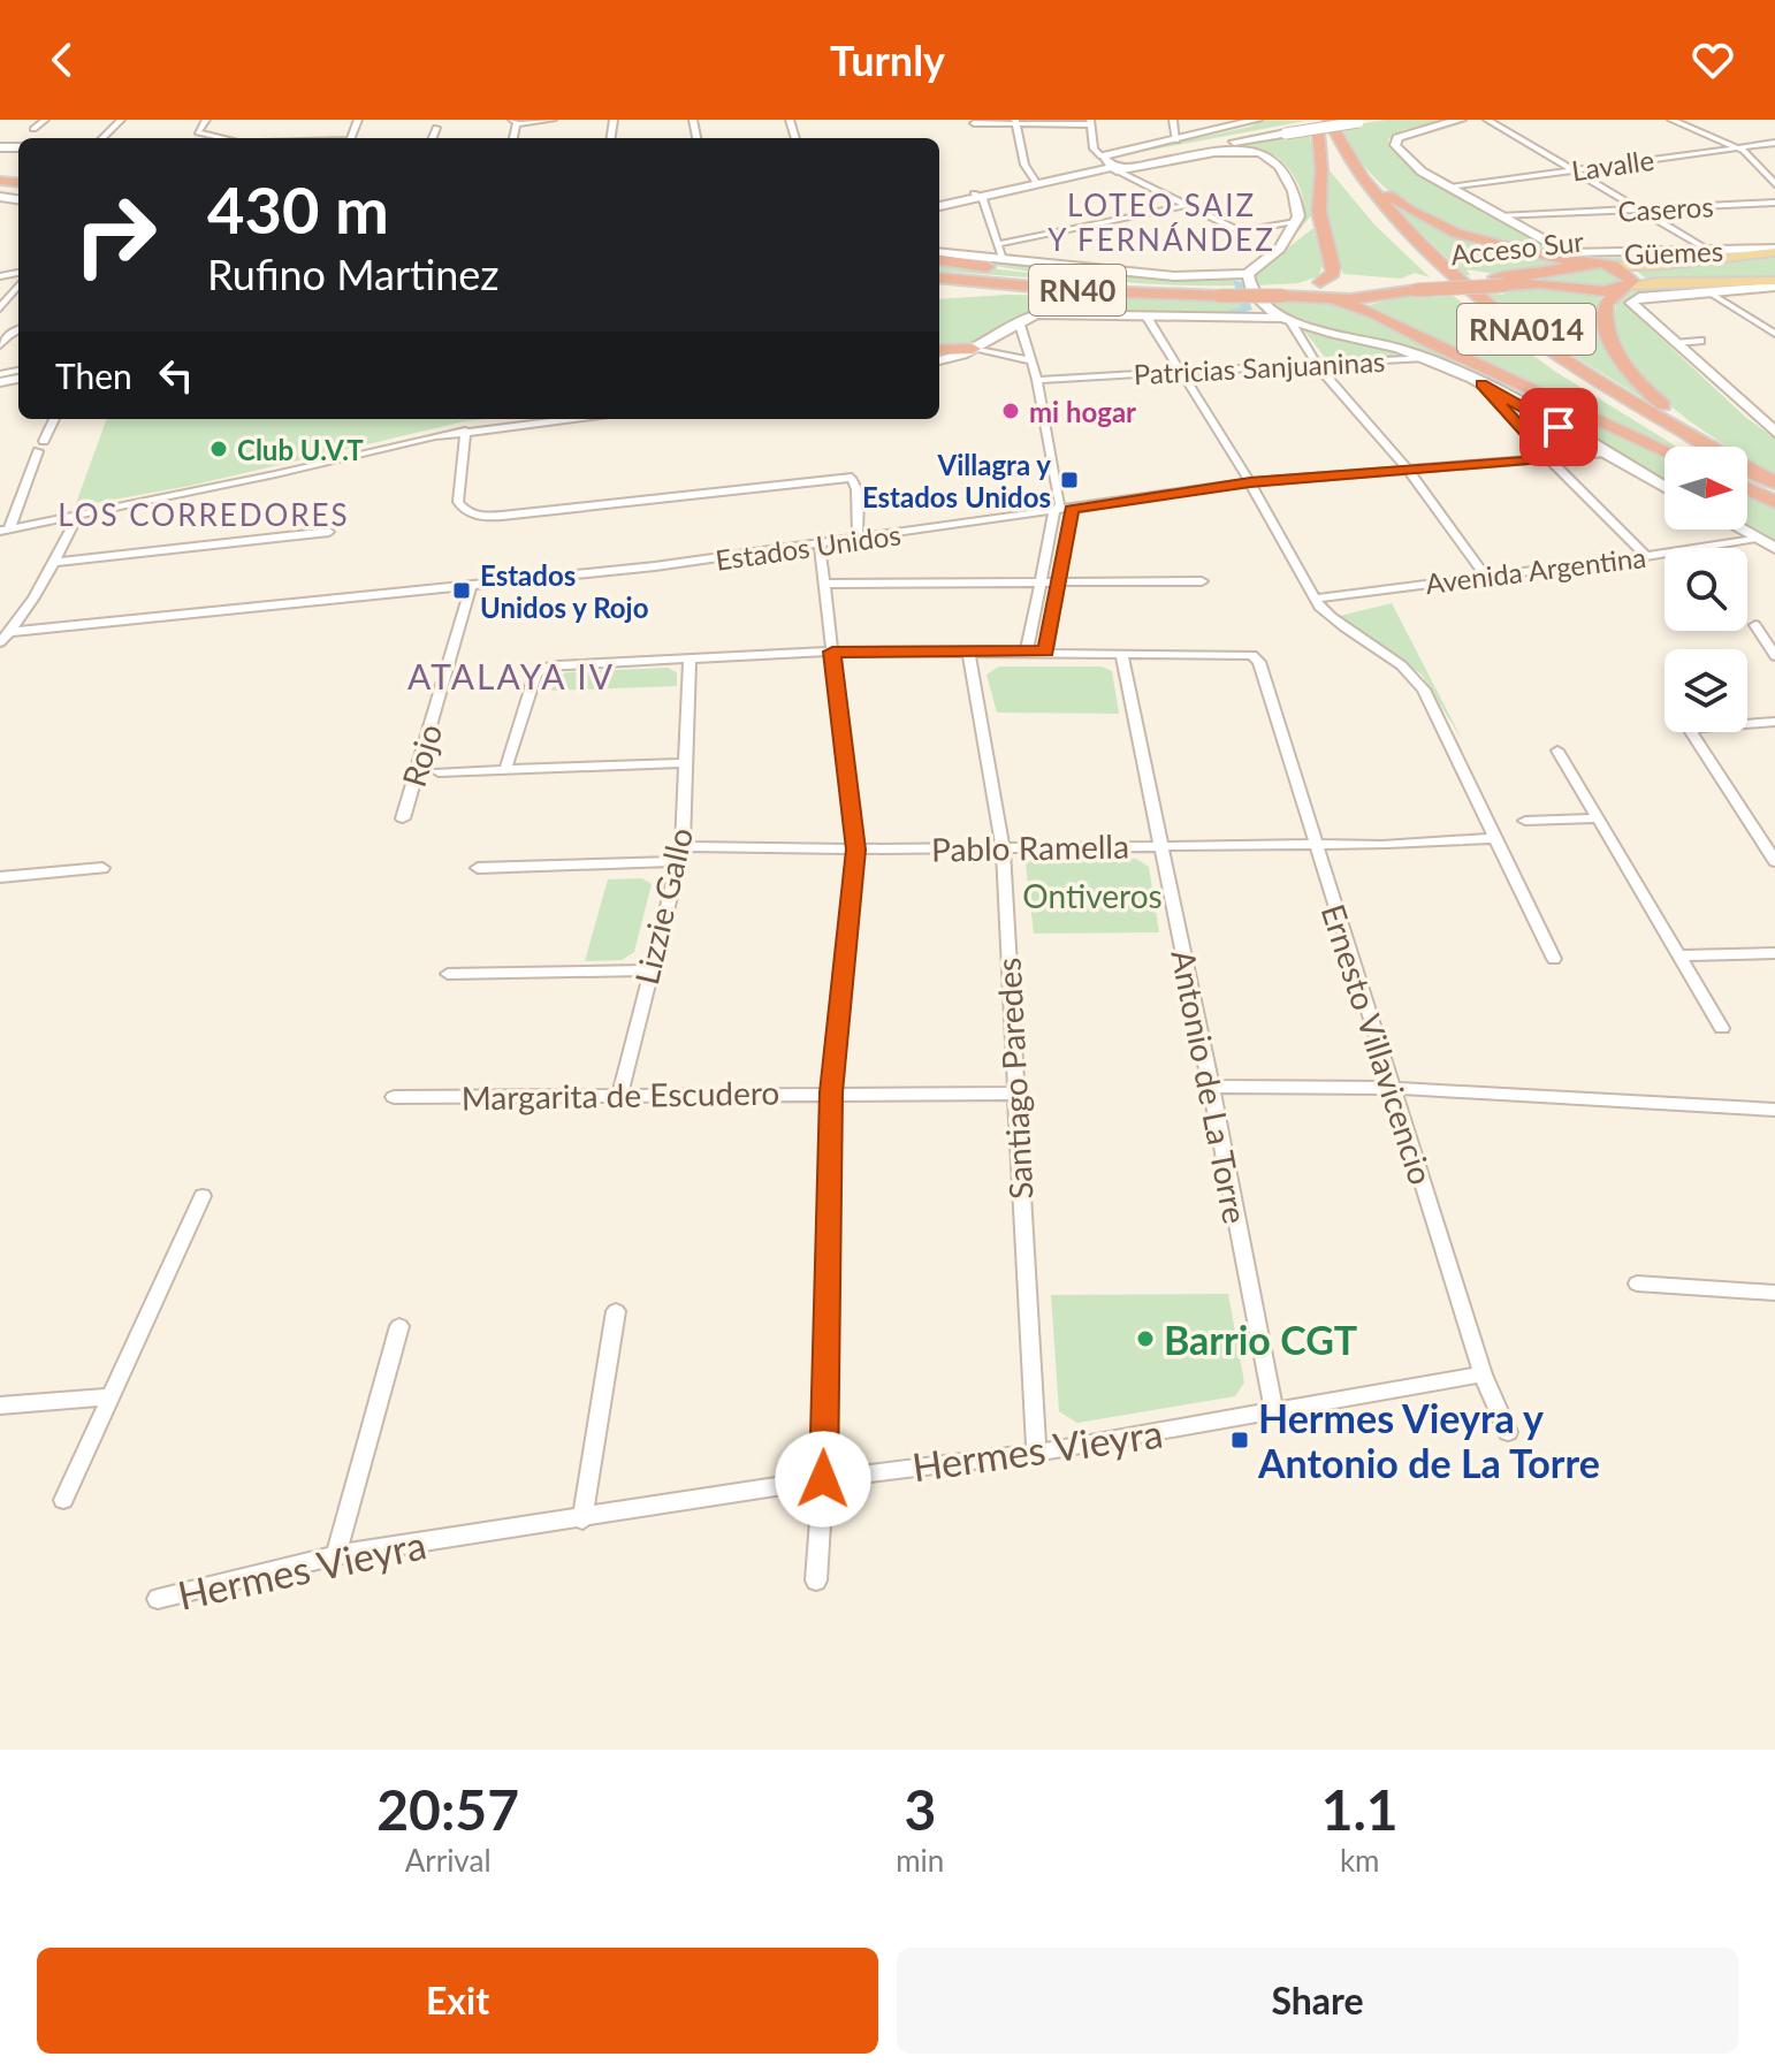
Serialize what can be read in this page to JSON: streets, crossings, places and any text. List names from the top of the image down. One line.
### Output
{"streets":{"highway":["Acceso Sur","RN40","RNA014"],"main road":["Güemes"],"street":["Lavalle","Caseros","Patricias Sanjuaninas","Estados Unidos","Avenida Argentina","Rojo","Pablo Ramella","Lizzie Gallo","Ernesto Villavicencio","Santiago Paredes","Antonio de La Torre","Margarita de Escudero","Hermes Vieyra"]},"crossings":[["Acceso Sur","Güemes"],["Acceso Sur","RN40"],["Estados Unidos","Rojo"],["Pablo Ramella","Lizzie Gallo"],["Pablo Ramella","Ernesto Villavicencio"],["Pablo Ramella","Santiago Paredes"],["Pablo Ramella","Antonio de La Torre"],["Lizzie Gallo","Margarita de Escudero"],["Ernesto Villavicencio","Antonio de La Torre"],["Ernesto Villavicencio","Hermes Vieyra"],["Santiago Paredes","Margarita de Escudero"],["Santiago Paredes","Hermes Vieyra"],["Antonio de La Torre","Hermes Vieyra"]],"districts":["LOTEO SAIZ Y FERNÁNDEZ","LOS CORREDORES","ATALAYA IV"],"parks":["Ontiveros"],"places":{"other":["mi hogar","Club U.V.T","Barrio CGT"],"transit":["Villagra y Estados Unidos","Estados Unidos y Rojo","Hermes Vieyra y Antonio de La Torre"]},"north":"right","page":{"header":"Turnly","turn":["430 m","Rufino Martinez"],"then":"Then","eta":["20:57","Arrival","3","min","1.1","km"],"buttons":["Exit","Share"]}}
